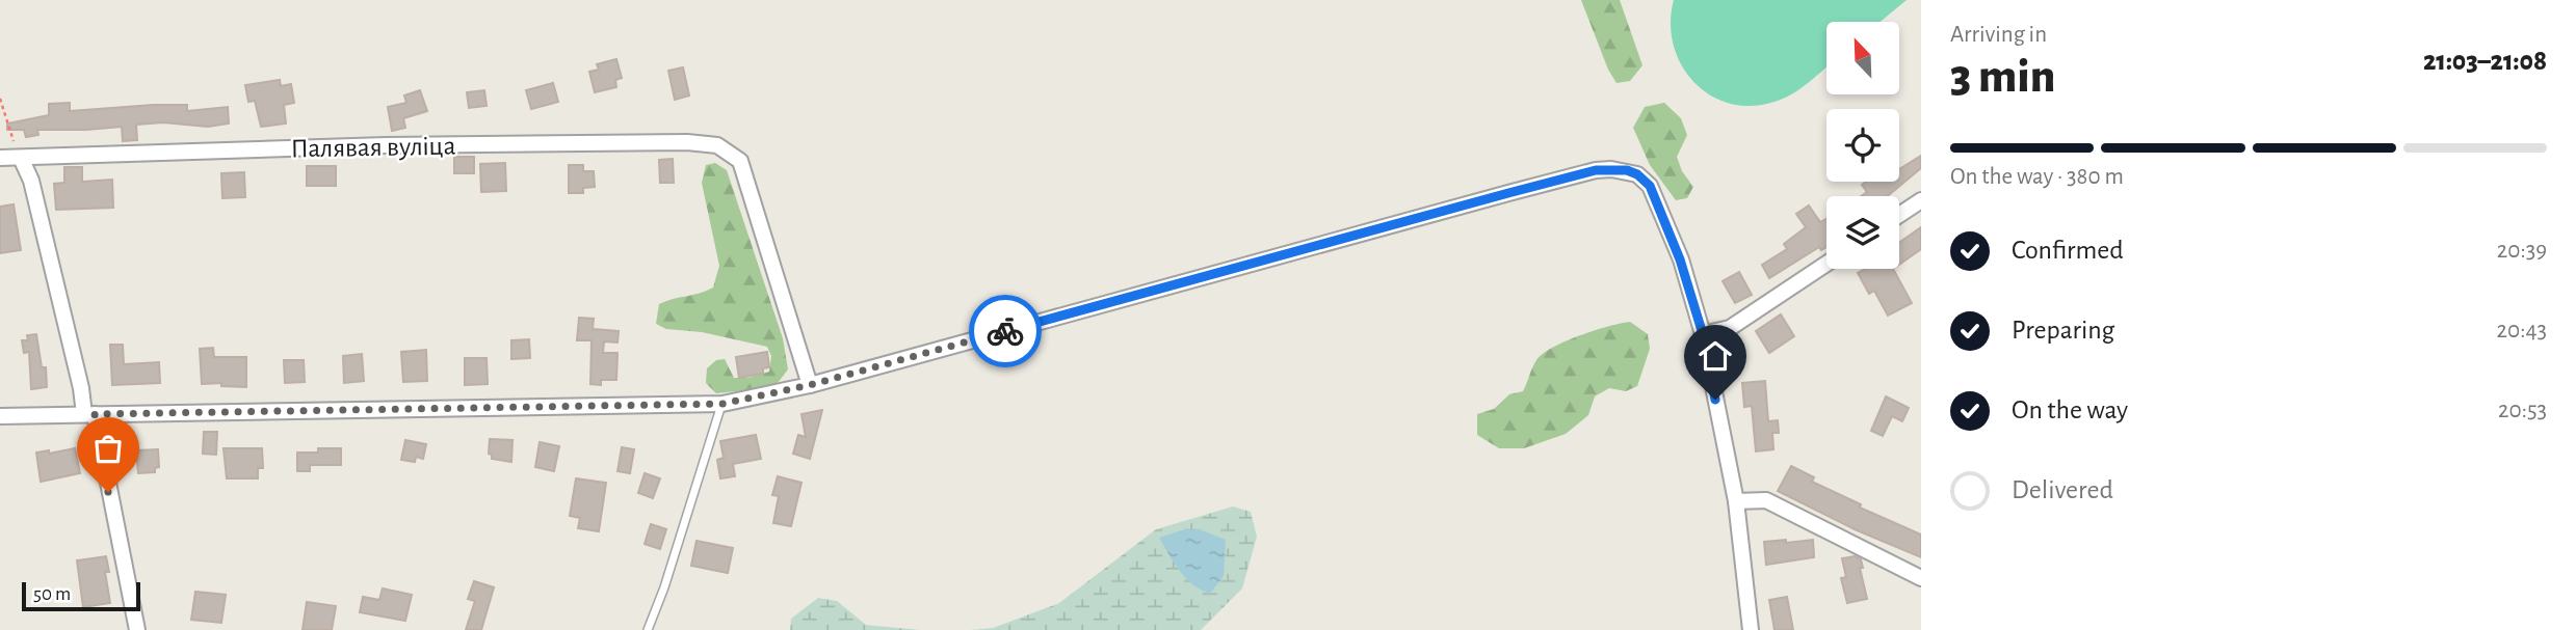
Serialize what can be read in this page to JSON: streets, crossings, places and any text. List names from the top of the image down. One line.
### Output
{"streets":{"street":["Палявая вуліца"]},"scale_bar":"50 m","north":"top left","page":{"heading":["3 min","Arriving in","21:03–21:08"],"bar":"On the way · 380 m","list":[["Confirmed","20:39"],["Preparing","20:43"],["On the way","20:53"],"Delivered"],"scale":"50 m"}}
